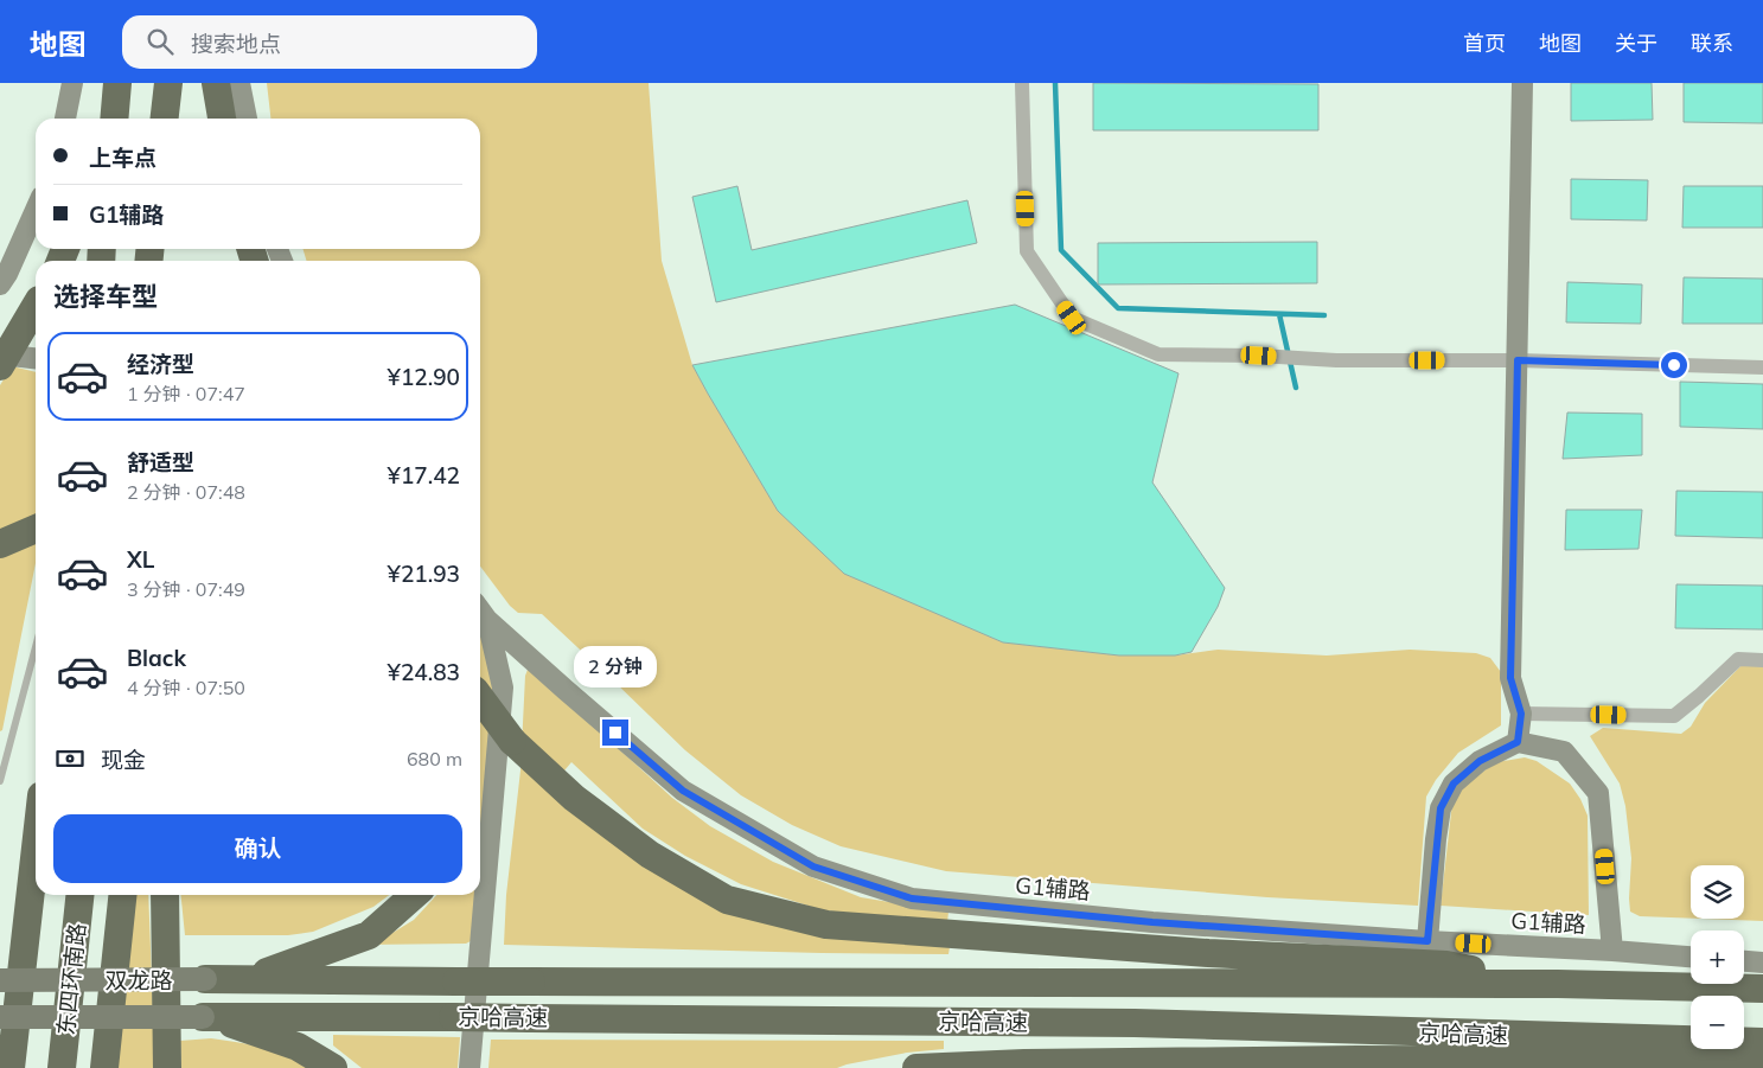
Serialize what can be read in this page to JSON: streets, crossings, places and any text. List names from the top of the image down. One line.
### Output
{"streets":{"highway":["东四环南路","京哈高速"],"main road":["双龙路"],"street":["G1辅路"]},"crossings":[["双龙路","京哈高速"]],"page":{"header":"地图","search":"搜索地点","nav":["首页","地图","关于","联系"],"banner":["上车点","G1辅路"],"heading":"选择车型","list":[{"name":"经济型","note":"1 分钟 · 07:47","value":"¥12.90"},{"name":"舒适型","note":"2 分钟 · 07:48","value":"¥17.42"},{"name":"XL","note":"3 分钟 · 07:49","value":"¥21.93"},{"name":"Black","note":"4 分钟 · 07:50","value":"¥24.83"}],"bubble":"2 分钟","pay":["现金","680 m"],"buttons":"确认","map_buttons":["+","−"]}}
